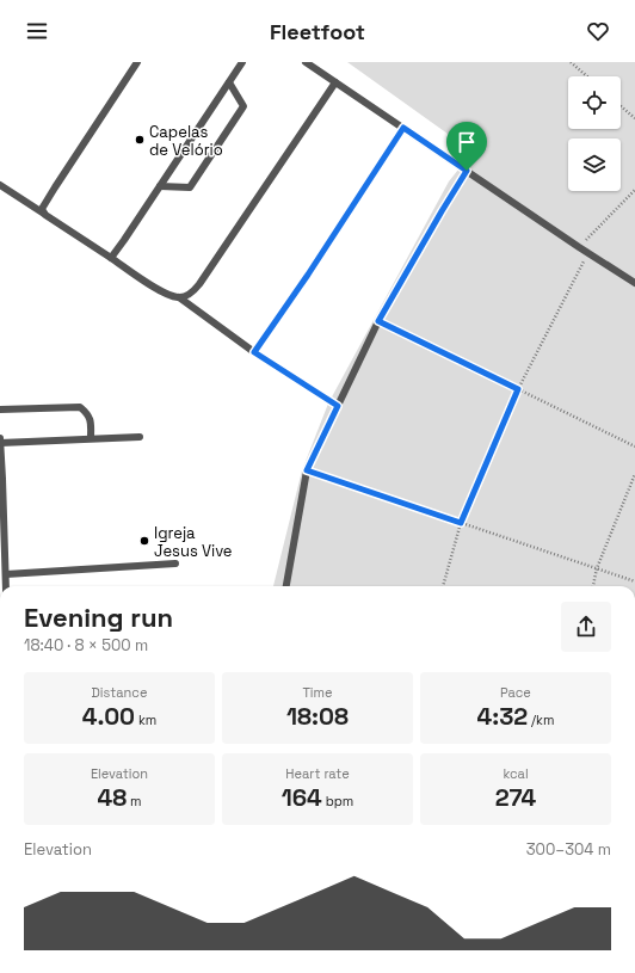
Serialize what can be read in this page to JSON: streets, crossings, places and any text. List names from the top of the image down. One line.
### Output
{"places":["Capelas de Velório","Igreja Jesus Vive"],"page":{"header":"Fleetfoot","heading":["Evening run","18:40 · 8 × 500 m"],"stats":[["Distance","4.00 km"],["Time","18:08"],["Pace","4:32 /km"],["Elevation","48 m"],["Heart rate","164 bpm"],["kcal","274"]],"chart":["Elevation","300–304 m"]}}
